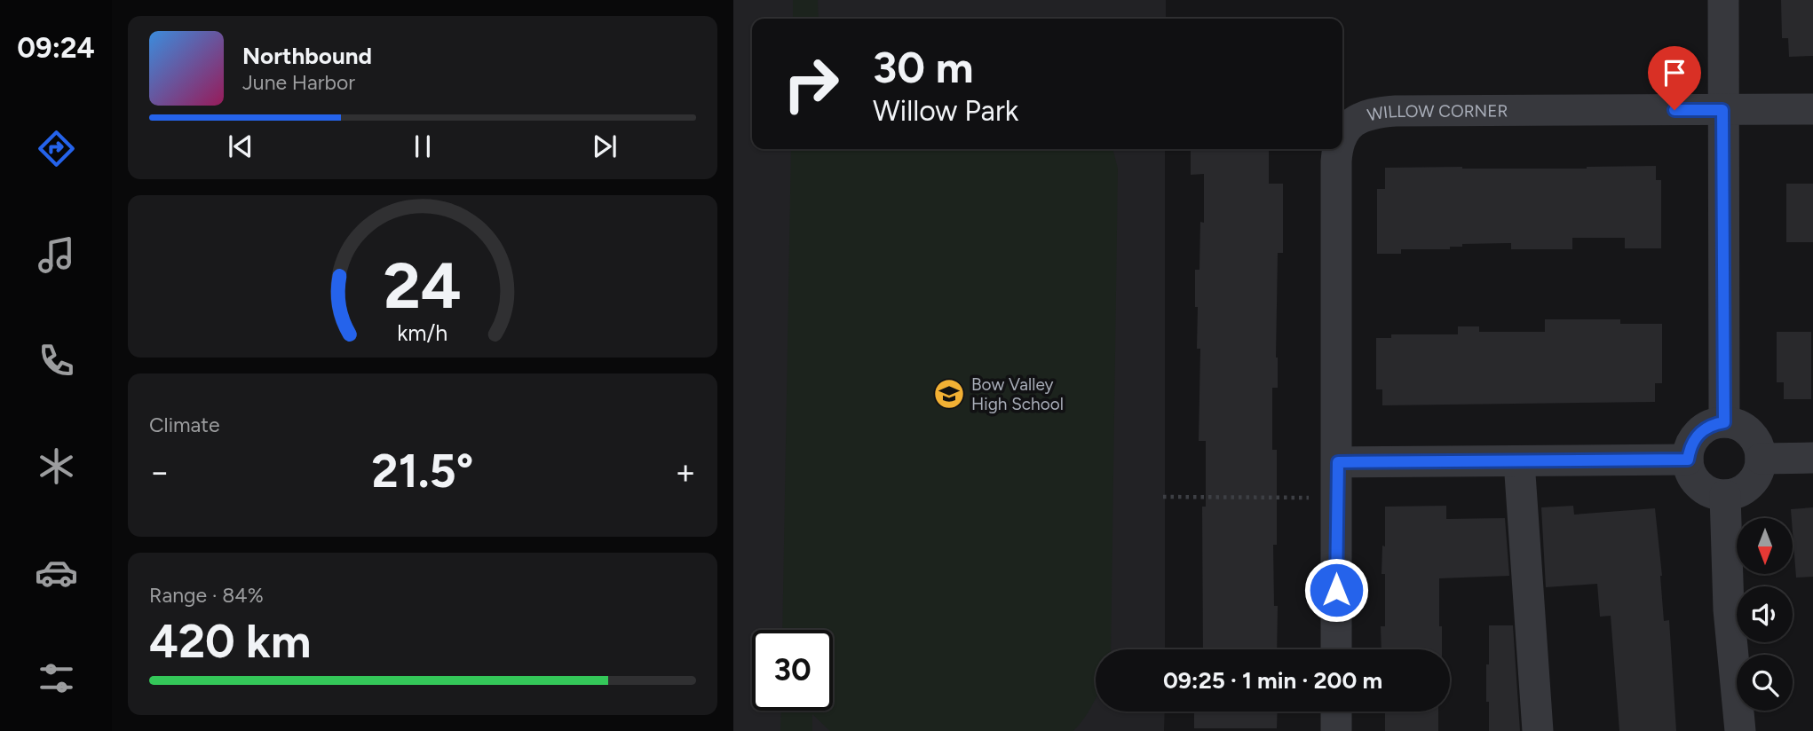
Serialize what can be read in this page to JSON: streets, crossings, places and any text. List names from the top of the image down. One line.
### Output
{"streets":{"street":["WILLOW CORNER"]},"places":{"school or university":["Bow Valley High School"]},"north":"bottom","page":{"tabs":"09:24","turn":["30 m","Willow Park"],"song":["Northbound","June Harbor"],"tile":["Climate",["Range · 84%","420 km"]],"heat":["−","21.5°","+"],"limit":"30","trip":"09:25 · 1 min · 200 m","gauge":["24","km/h"]}}
